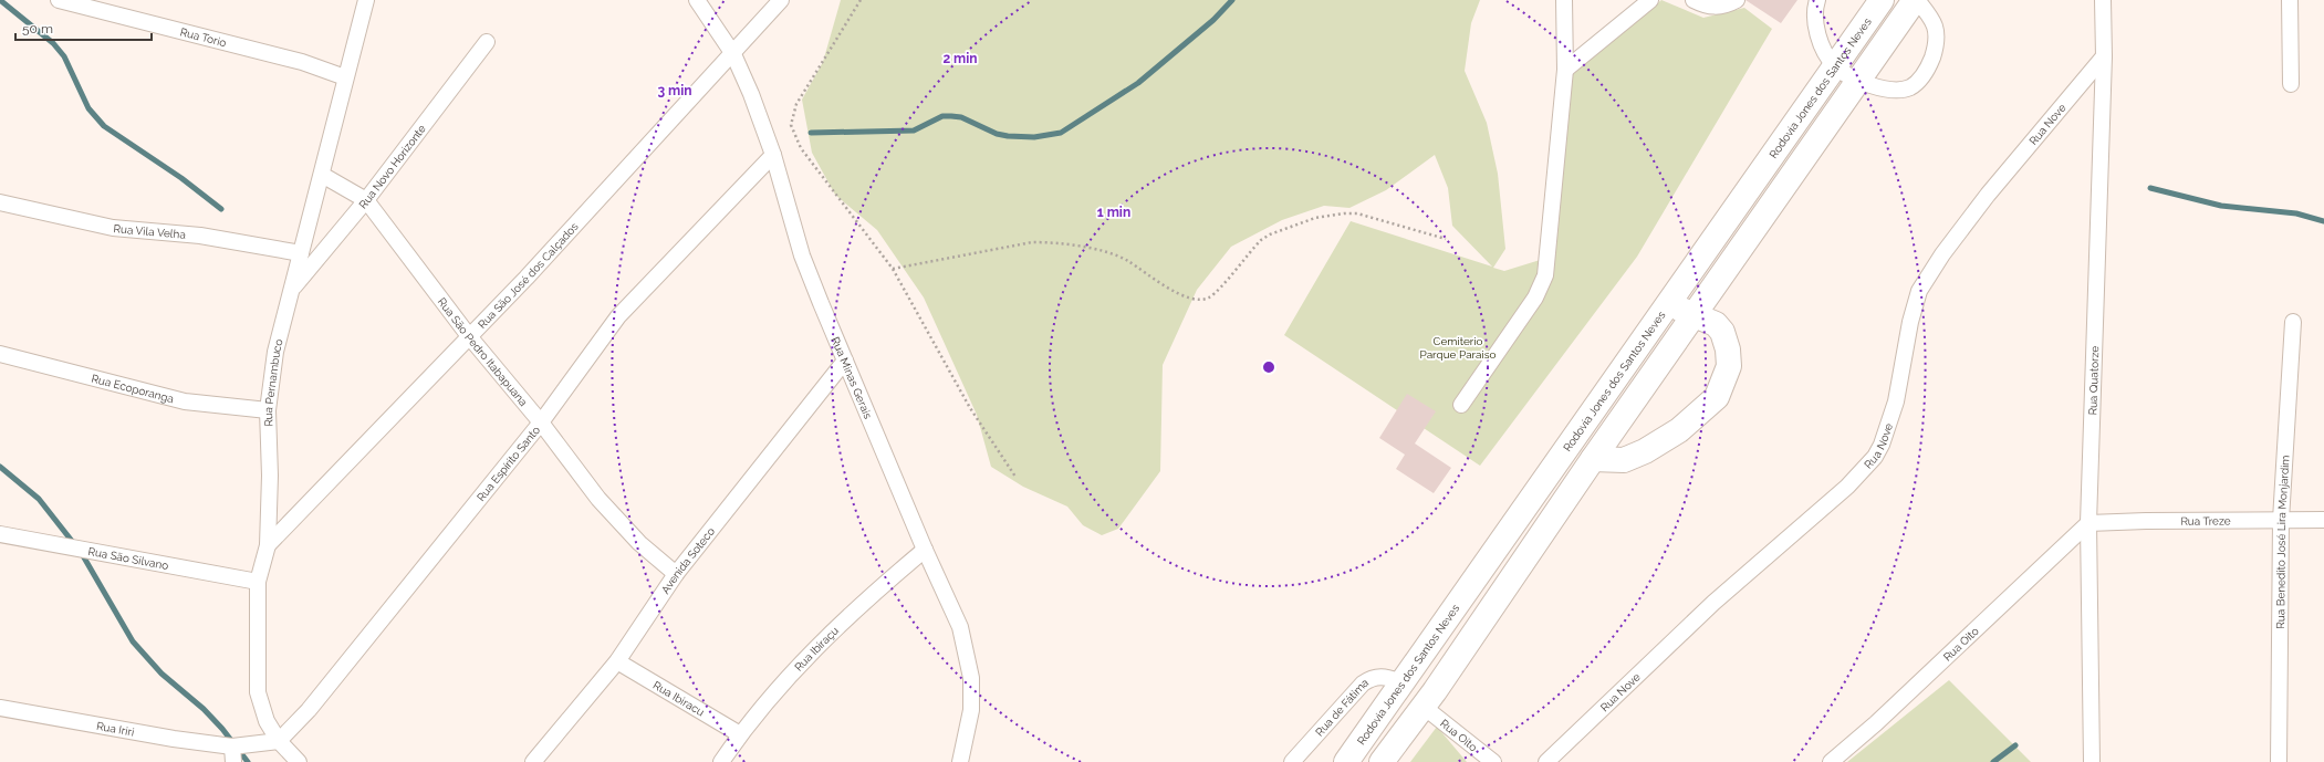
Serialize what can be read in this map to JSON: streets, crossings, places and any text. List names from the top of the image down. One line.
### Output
{"streets":{"main road":["Rodovia Jones dos Santos Neves"],"street":["Rua Torio","Rua Nove","Rua Novo Horizonte","Rua Vila Velha","Rua São José dos Calçados","Rua São Pedro Itabapuana","Rua Minas Gerais","Rua Quatorze","Rua Pernambuco","Rua Ecoporanga","Rua Espírito Santo","Rua Treze","Rua Benedito José Lira Monjardim","Rua São Silvano","Avenida Soteco","Rua Oito","Rua Ibiraçu","Rua Ibiracu","Rua de Fátima","Rua Iriri"]},"crossings":[["Rua Torio","Rua Pernambuco"],["Rodovia Jones dos Santos Neves","Rua de Fátima"],["Rua Nove","Rua Quatorze"],["Rua Novo Horizonte","Rua São Pedro Itabapuana"],["Rua Novo Horizonte","Rua Pernambuco"],["Rua Vila Velha","Rua Pernambuco"],["Rua São José dos Calçados","Rua São Pedro Itabapuana"],["Rua São José dos Calçados","Rua Minas Gerais"],["Rua São José dos Calçados","Rua Pernambuco"],["Rua São Pedro Itabapuana","Rua Pernambuco"],["Rua São Pedro Itabapuana","Rua Espírito Santo"],["Rua São Pedro Itabapuana","Avenida Soteco"],["Rua Minas Gerais","Rua Espírito Santo"],["Rua Minas Gerais","Avenida Soteco"],["Rua Minas Gerais","Rua Ibiraçu"],["Rua Quatorze","Rua Treze"],["Rua Quatorze","Rua Oito"],["Rua Pernambuco","Rua Ecoporanga"],["Rua Pernambuco","Rua Espírito Santo"],["Rua Pernambuco","Rua São Silvano"],["Rua Treze","Rua Benedito José Lira Monjardim"],["Rua Treze","Rua Oito"],["Avenida Soteco","Rua Ibiracu"],["Rua Ibiraçu","Rua Ibiracu"]],"parks":["Cemiterio Parque Paraiso"],"scale_bar":"50 m","rings":["2 min","3 min","1 min"]}
